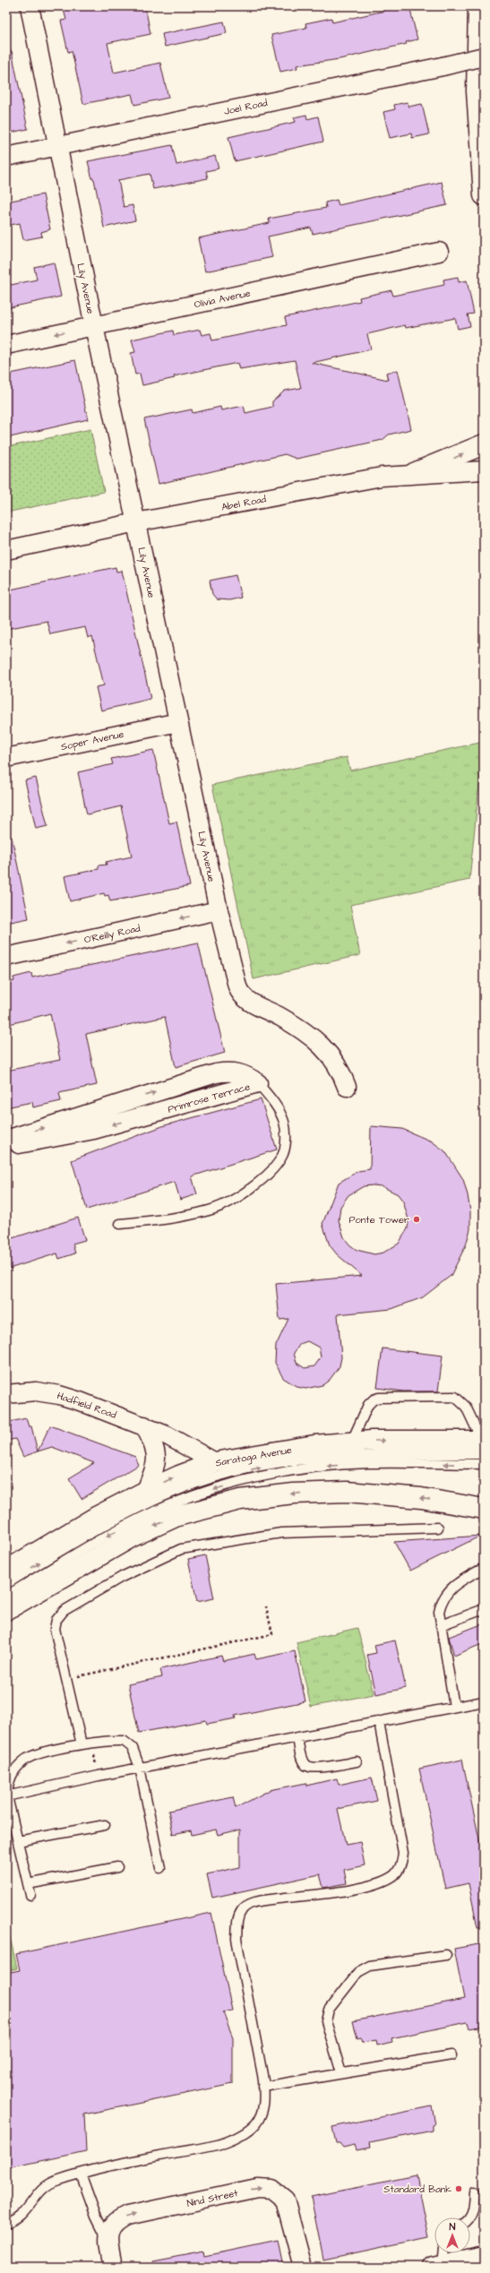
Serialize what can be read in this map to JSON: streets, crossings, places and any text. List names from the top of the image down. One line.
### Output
{"streets":{"main road":["Saratoga Avenue"],"street":["Joel Road","Lily Avenue","Olivia Avenue","Abel Road","Soper Avenue","O'Reilly Road","Primrose Terrace","Hadfield Road","Nind Street"]},"crossings":[["Joel Road","Lily Avenue"],["Lily Avenue","Olivia Avenue"],["Lily Avenue","Abel Road"],["Lily Avenue","Soper Avenue"],["Lily Avenue","O'Reilly Road"],["Hadfield Road","Saratoga Avenue"]],"one_way":["O'Reilly Road"],"places":["Ponte Tower","Standard Bank"],"north":"top"}
